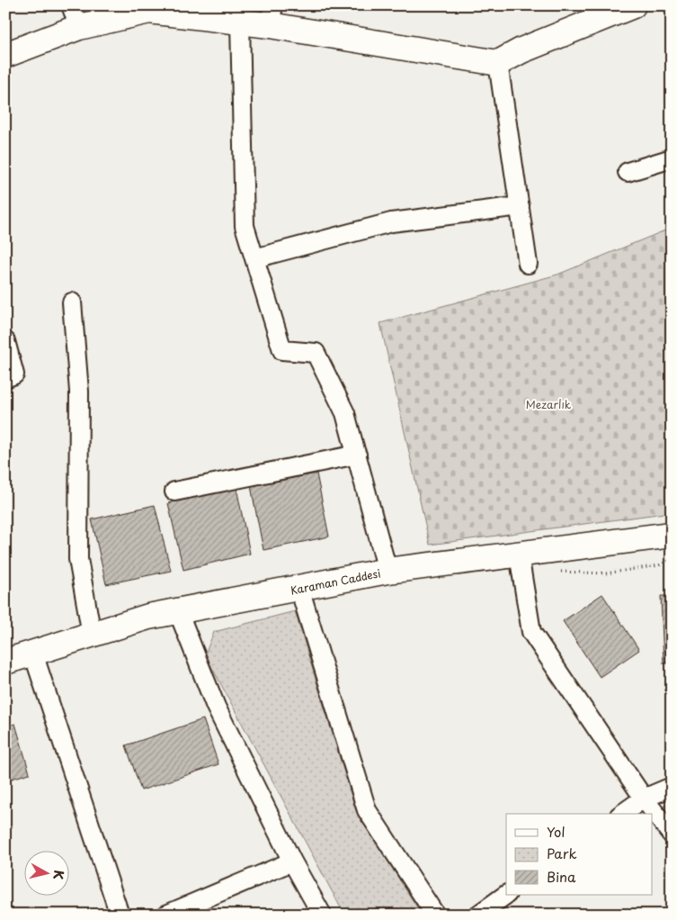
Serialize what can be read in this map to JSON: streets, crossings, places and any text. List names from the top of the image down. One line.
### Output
{"streets":{"main road":["Karaman Caddesi"]},"parks":["Mezarlık"],"legend":["Yol","Park","Bina"],"north":"right"}
